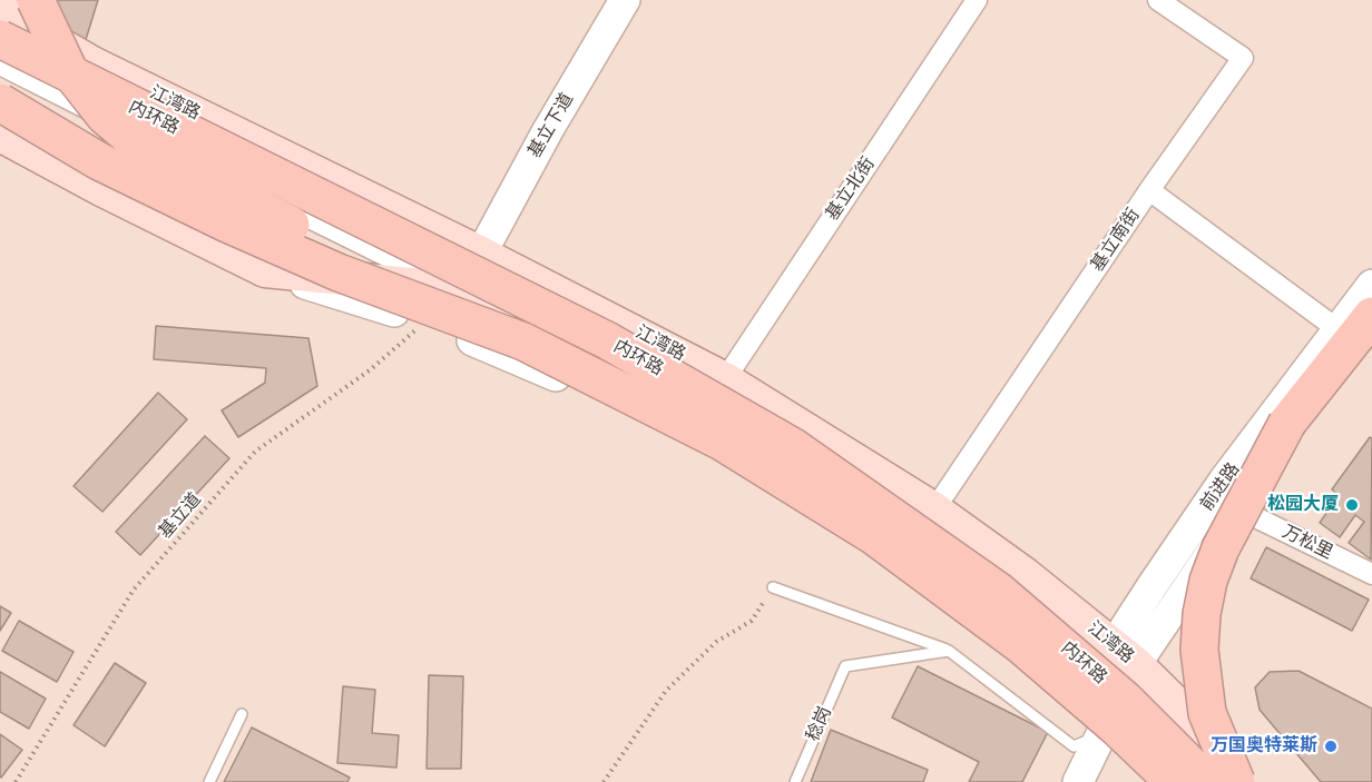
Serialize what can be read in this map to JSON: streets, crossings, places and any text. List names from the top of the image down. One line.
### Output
{"streets":{"highway":["内环路"],"main road":["江湾路","基立下道","前进路"],"street":["基立北街","基立南街","万松里"],"lane":["稔岗"],"path":["基立道"]},"crossings":[["江湾路","基立下道"],["江湾路","基立北街"],["江湾路","基立南街"],["江湾路","前进路"],["前进路","万松里"]],"places":["松园大厦","万国奥特莱斯"]}
